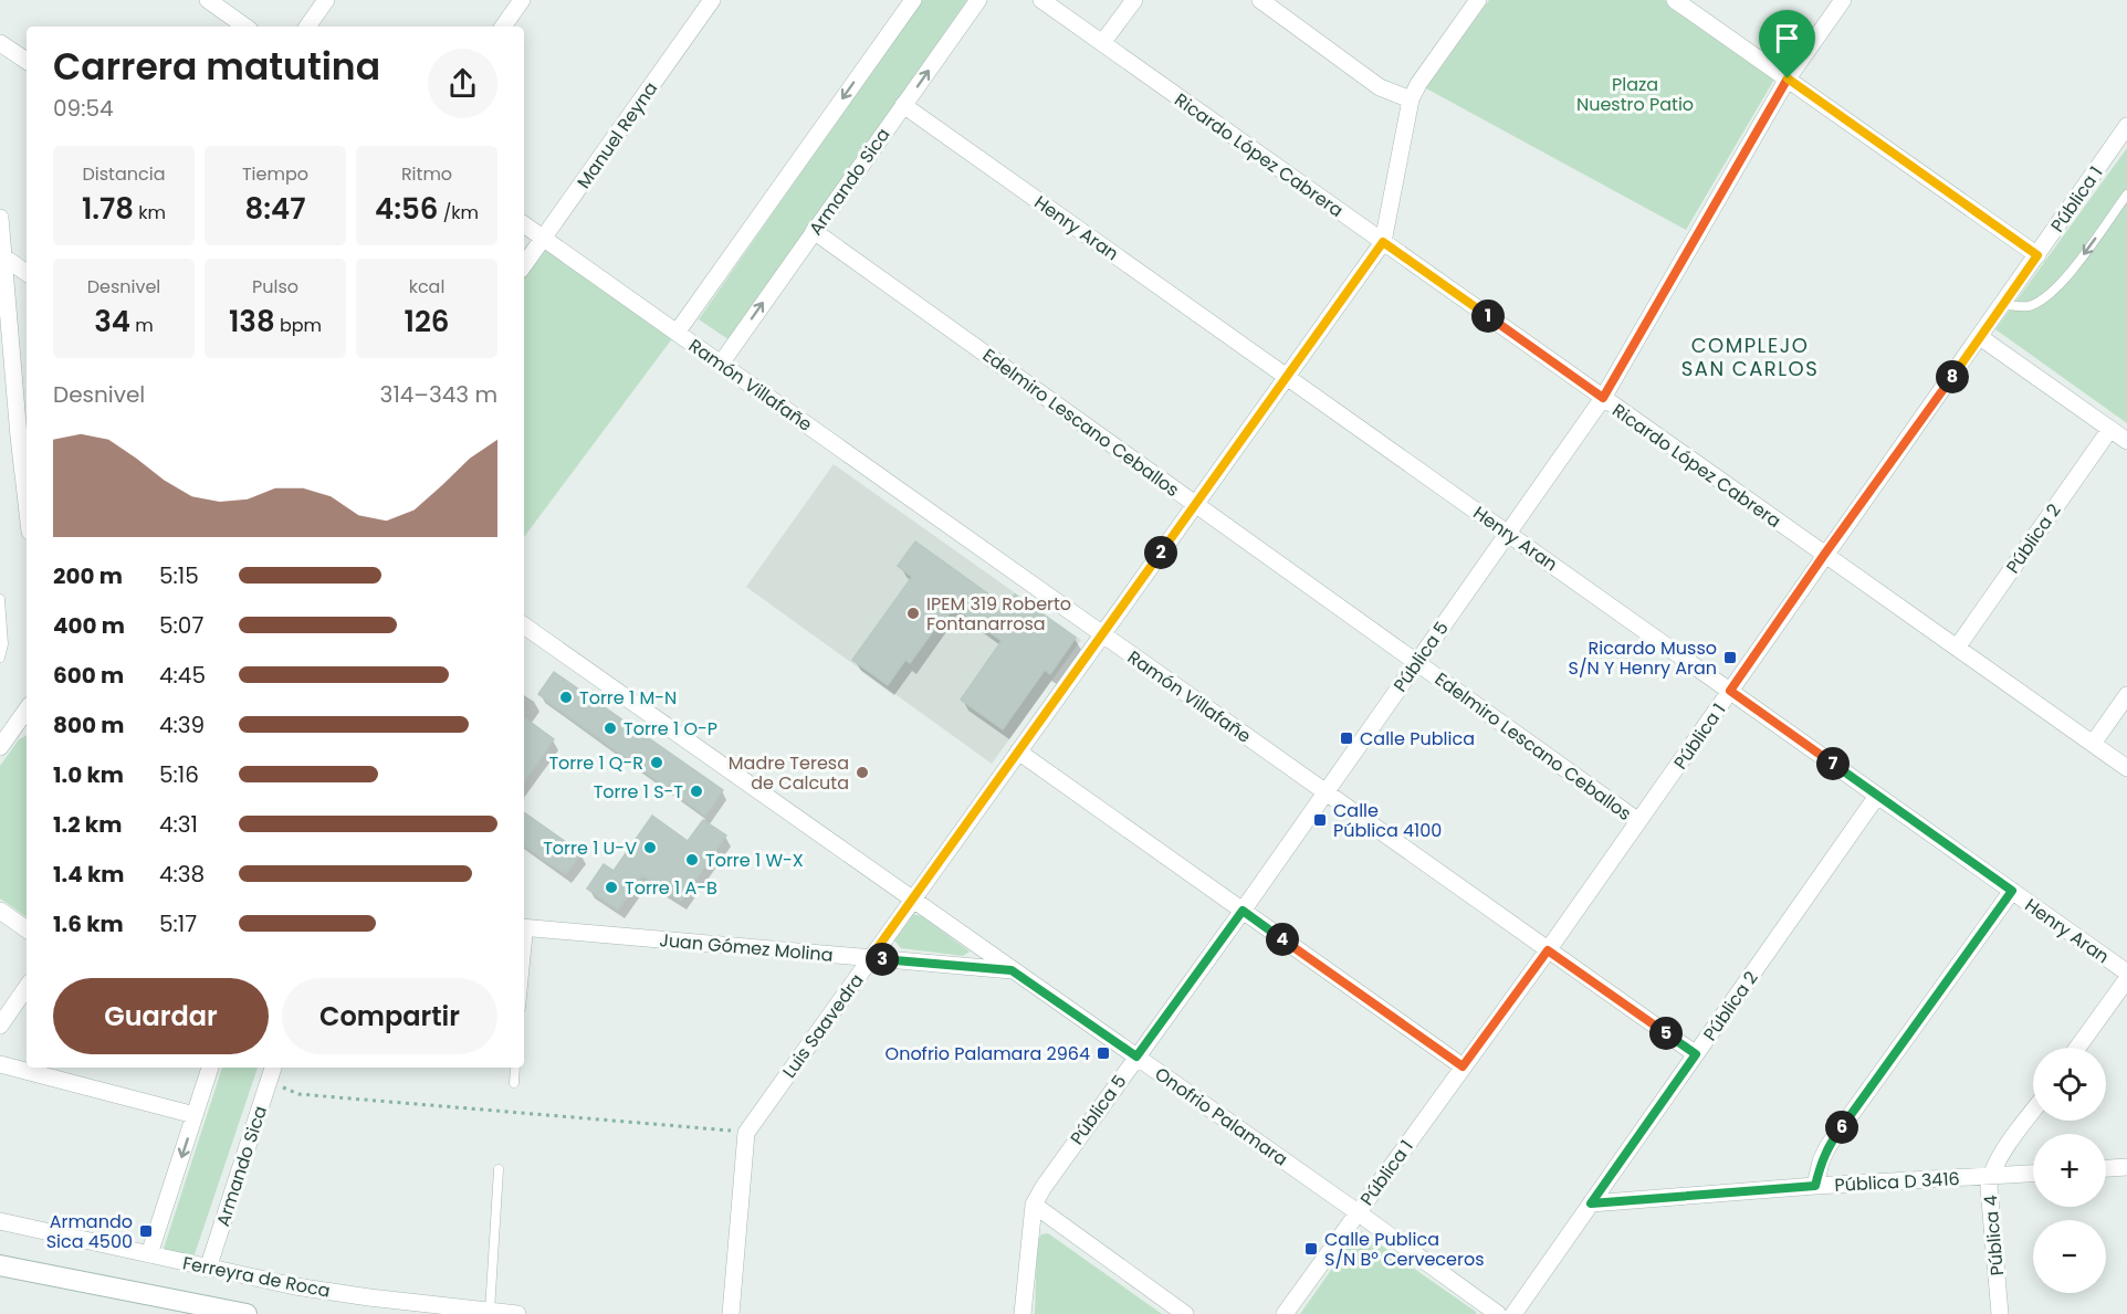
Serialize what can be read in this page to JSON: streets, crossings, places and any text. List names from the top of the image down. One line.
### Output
{"streets":{"street":["Manuel Reyna","Ricardo López Cabrera","Armando Sica","Pública 1","Henry Aran","Ramón Villafañe","Edelmiro Lescano Ceballos","Pública 2","Pública 5","Juan Gómez Molina","Luis Saavedra","Onofrio Palamara","Pública D 3416","Pública 4","Ferreyra de Roca"]},"crossings":[["Manuel Reyna","Ramón Villafañe"],["Ricardo López Cabrera","Pública 1"],["Ricardo López Cabrera","Pública 2"],["Ricardo López Cabrera","Pública 5"],["Ricardo López Cabrera","Luis Saavedra"],["Armando Sica","Henry Aran"],["Armando Sica","Ramón Villafañe"],["Armando Sica","Edelmiro Lescano Ceballos"],["Armando Sica","Ferreyra de Roca"],["Pública 1","Henry Aran"],["Pública 1","Ramón Villafañe"],["Pública 1","Edelmiro Lescano Ceballos"],["Pública 1","Onofrio Palamara"],["Henry Aran","Pública 2"],["Henry Aran","Pública 5"],["Henry Aran","Luis Saavedra"],["Ramón Villafañe","Pública 2"],["Ramón Villafañe","Pública 5"],["Ramón Villafañe","Luis Saavedra"],["Edelmiro Lescano Ceballos","Pública 5"],["Edelmiro Lescano Ceballos","Luis Saavedra"],["Pública 2","Pública D 3416"],["Pública 5","Onofrio Palamara"],["Juan Gómez Molina","Luis Saavedra"],["Juan Gómez Molina","Onofrio Palamara"],["Luis Saavedra","Onofrio Palamara"],["Pública D 3416","Pública 4"]],"districts":["COMPLEJO SAN CARLOS"],"parks":["Plaza Nuestro Patio"],"places":{"other":["IPEM 319 Roberto Fontanarrosa","Torre 1 M-N","Torre 1 O-P","Torre 1 Q-R","Madre Teresa de Calcuta","Torre 1 S-T","Torre 1 U-V","Torre 1 W-X","Torre 1 A-B"],"transit":["Ricardo Musso S/N Y Henry Aran","Calle Publica","Calle Pública 4100","Onofrio Palamara 2964","Armando Sica 4500","Calle Publica S/N B° Cerveceros"]},"page":{"heading":["Carrera matutina","09:54"],"stats":[["Distancia","1.78 km"],["Tiempo","8:47"],["Ritmo","4:56 /km"],["Desnivel","34 m"],["Pulso","138 bpm"],["kcal","126"]],"pins":["1","8","2","7","4","3","5","6"],"chart":["Desnivel","314–343 m"],"list":[{"name":"200 m","note":"5:15"},{"name":"400 m","note":"5:07"},{"name":"600 m","note":"4:45"},{"name":"800 m","note":"4:39"},{"name":"1.0 km","note":"5:16"},{"name":"1.2 km","note":"4:31"},{"name":"1.4 km","note":"4:38"},{"name":"1.6 km","note":"5:17"}],"buttons":["Guardar","Compartir"],"map_buttons":["+","−"]}}
